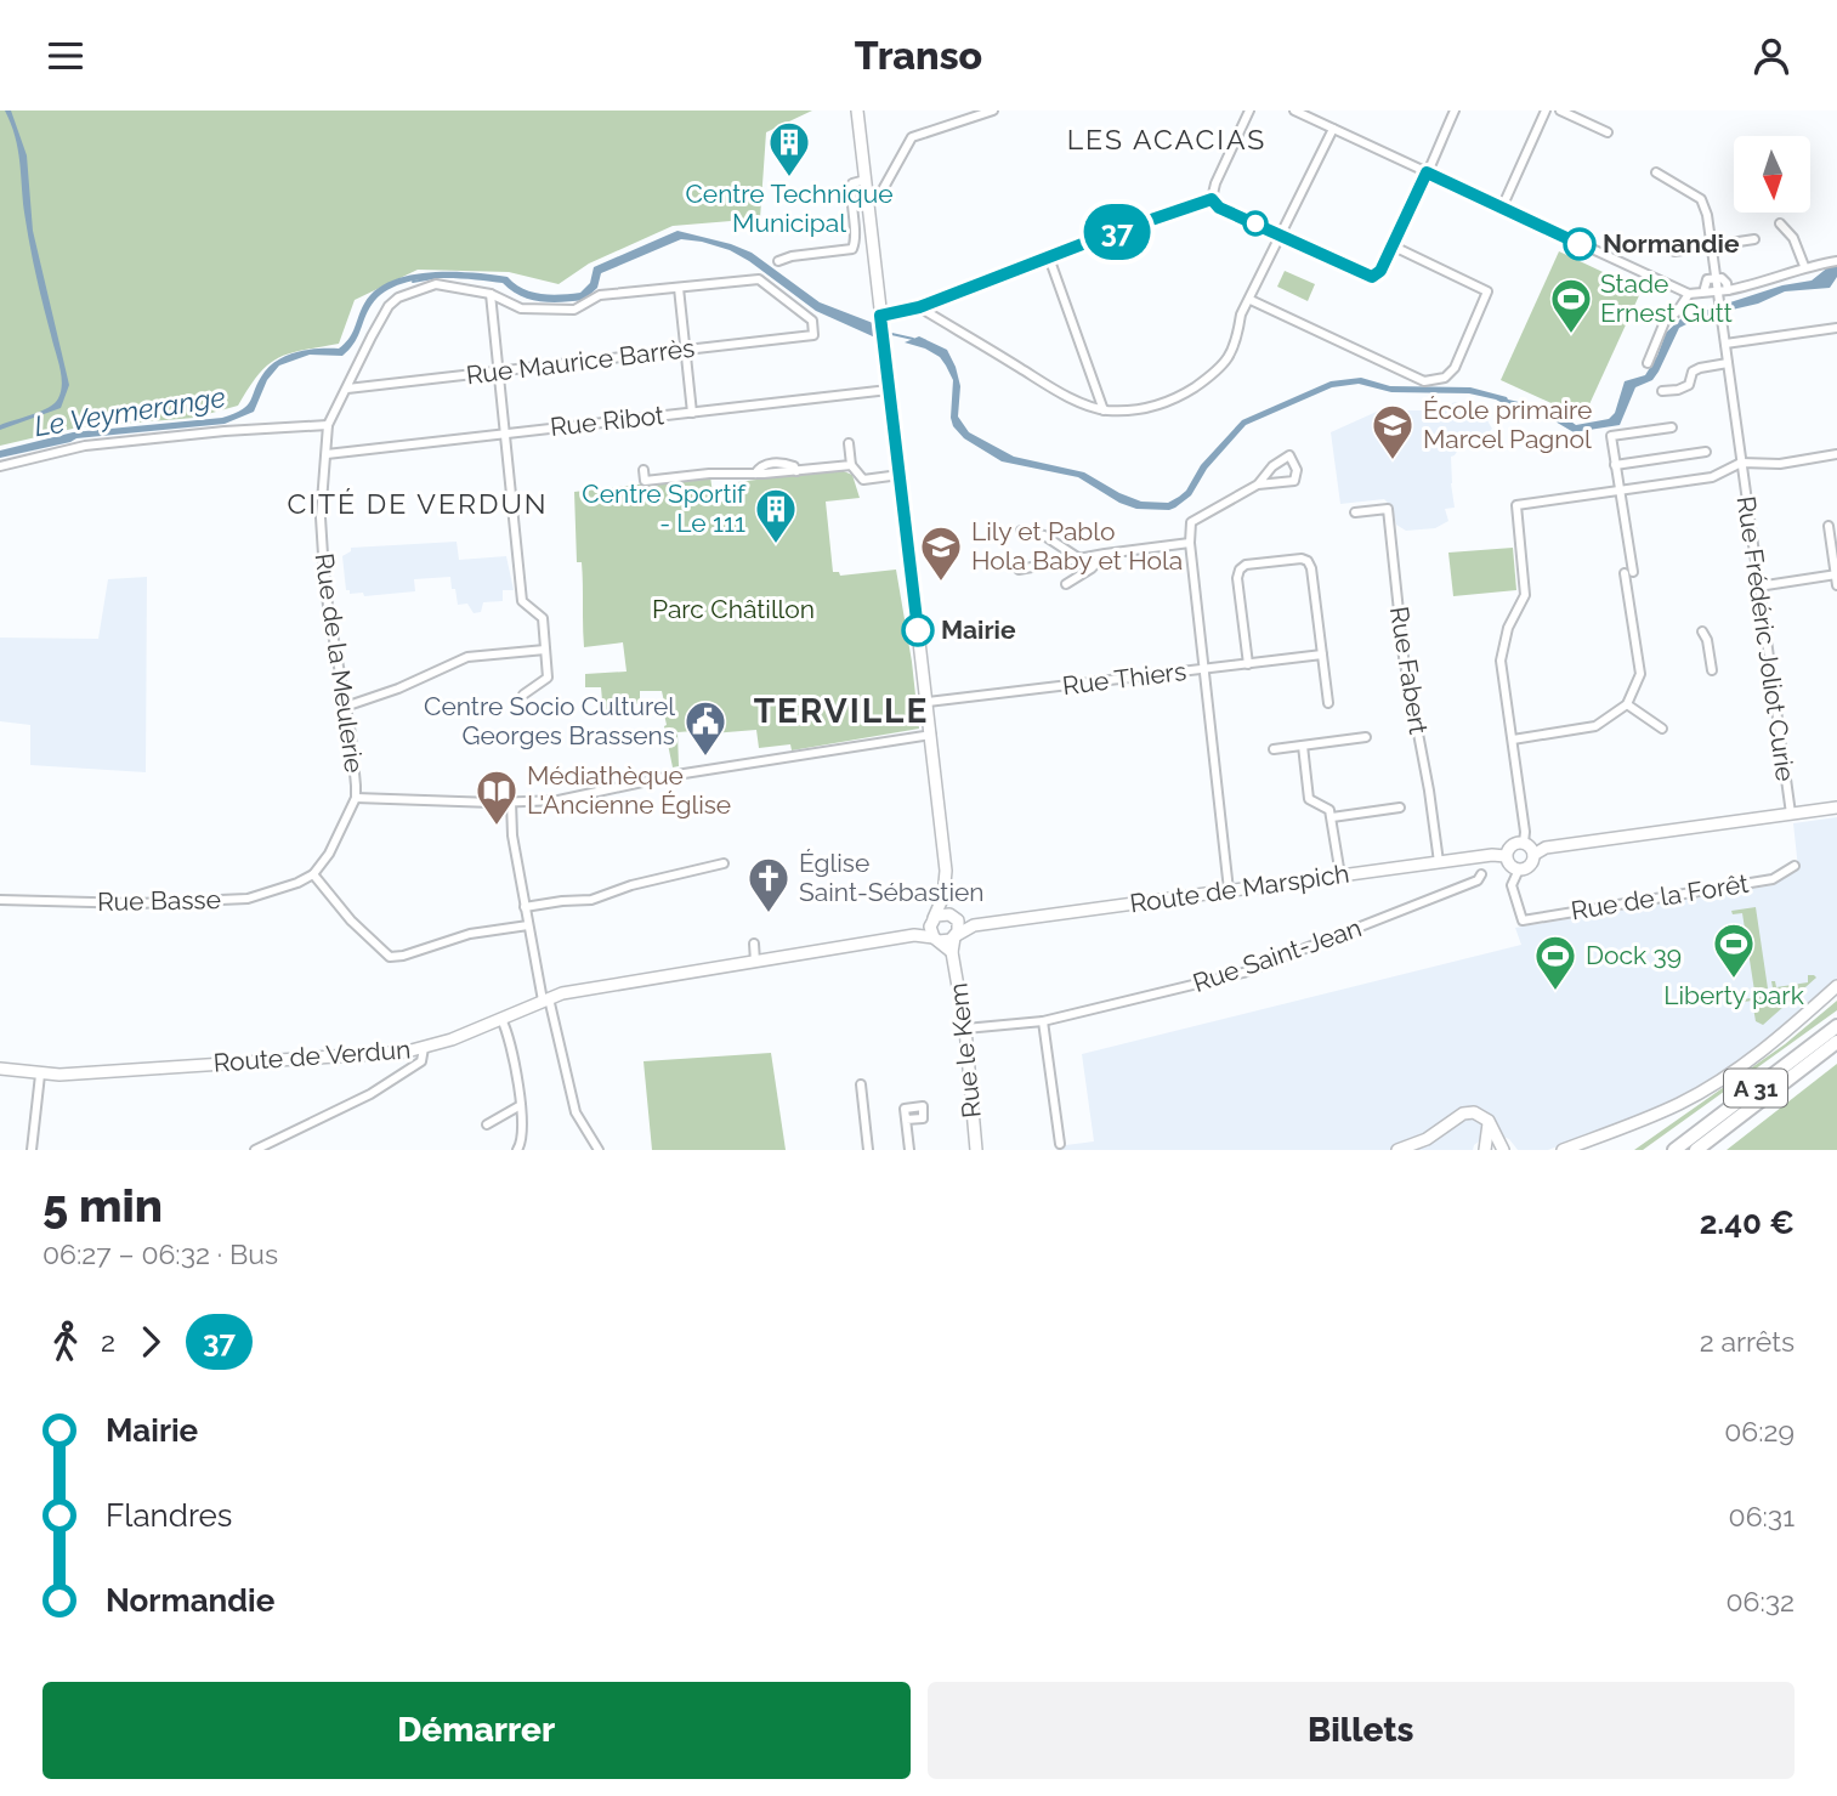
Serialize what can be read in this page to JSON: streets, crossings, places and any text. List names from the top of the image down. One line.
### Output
{"streets":{"highway":["A 31"],"main road":["Route de Marspich","Rue le Kem","Route de Verdun"],"street":["Rue Maurice Barrès","Rue Ribot","Rue Frédéric Joliot Curie","Rue de la Meulerie","Rue Fabert","Rue Thiers","Rue de la Forêt","Rue Basse","Rue Saint-Jean"]},"crossings":[["Rue Ribot","Rue de la Meulerie"],["Rue Ribot","Route de Verdun"],["Rue Fabert","Route de Marspich"],["Rue Thiers","Route de Verdun"],["Route de Marspich","Rue de la Forêt"],["Route de Marspich","Rue le Kem"],["Route de Marspich","Route de Verdun"],["Rue Saint-Jean","Rue le Kem"],["Rue le Kem","Route de Verdun"]],"districts":["LES ACACIAS","CITÉ DE VERDUN","TERVILLE"],"water":["Le Veymerange"],"parks":["Parc Châtillon"],"places":{"building":["Centre Technique Municipal","Centre Sportif - Le 111"],"other":["Normandie","Mairie"],"sports":["Stade Ernest Gutt","Liberty park","Dock 39"],"school or university":["École primaire Marcel Pagnol","Lily et Pablo Hola Baby et Hola"],"public building":["Centre Socio Culturel Georges Brassens"],"library":["Médiathèque L'Ancienne Église"],"church":["Église Saint-Sébastien"]},"lines":["bus line 37"],"north":"bottom","page":{"header":"Transo","on_map":"37","heading":["5 min","06:27 – 06:32 · Bus","2.40 €"],"legs":["2","37","2 arrêts"],"list":[{"name":"Mairie","value":"06:29"},{"name":"Flandres","value":"06:31"},{"name":"Normandie","value":"06:32"}],"buttons":["Démarrer","Billets"]}}
